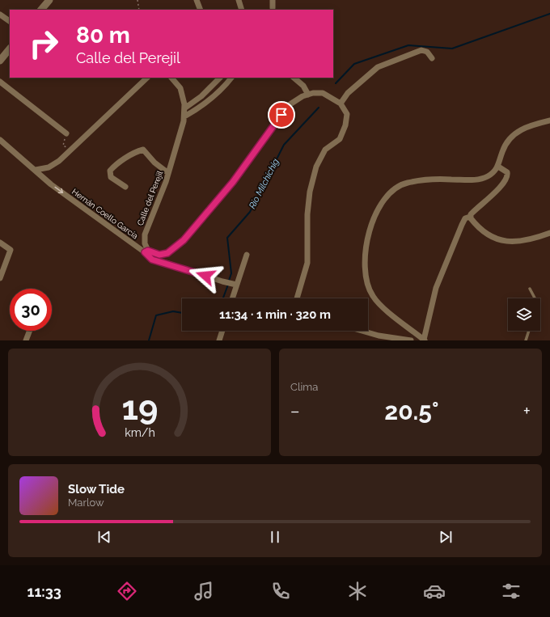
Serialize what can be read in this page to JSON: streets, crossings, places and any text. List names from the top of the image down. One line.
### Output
{"streets":{"street":["Calle del Perejil","Hernán Coello García"]},"crossings":[["Calle del Perejil","Hernán Coello García"]],"one_way":["Hernán Coello García"],"water":["Río Milchichig"],"page":{"turn":["80 m","Calle del Perejil"],"limit":"30","trip":"11:34 · 1 min · 320 m","tile":"Clima","heat":["−","20.5°","+"],"song":["Slow Tide","Marlow"],"tabs":"11:33","gauge":["19","km/h"]}}
